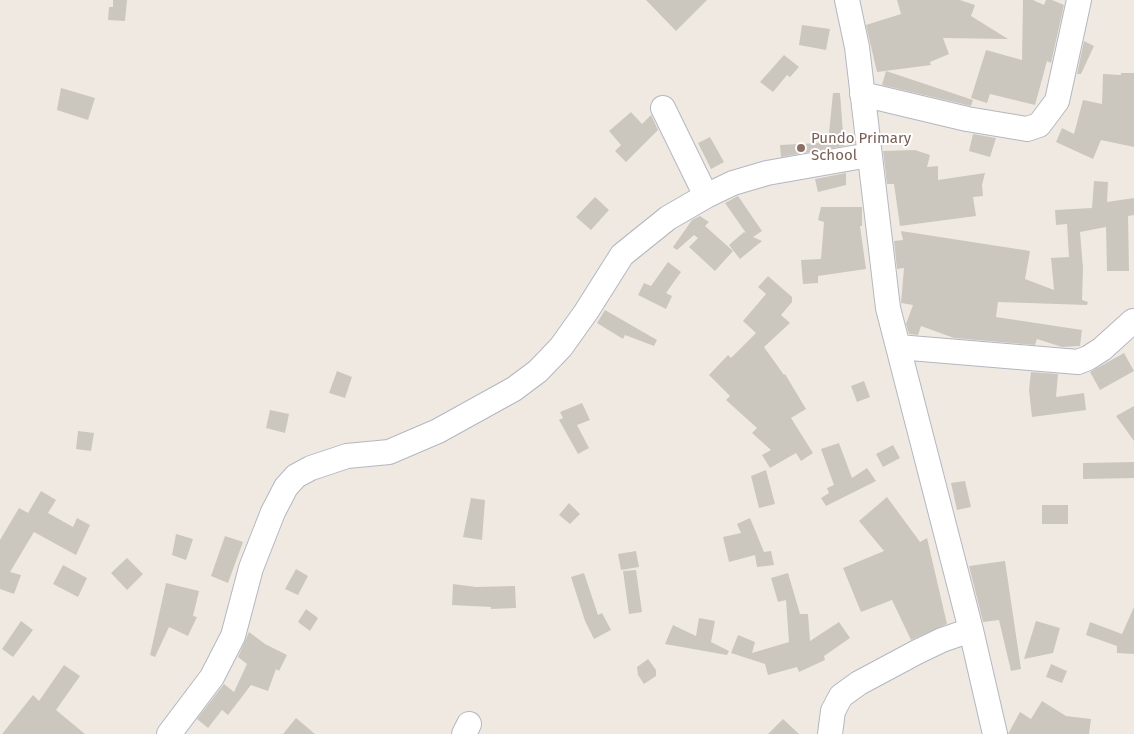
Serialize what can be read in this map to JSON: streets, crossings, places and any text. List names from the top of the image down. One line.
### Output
{"places":["Pundo Primary School"]}
